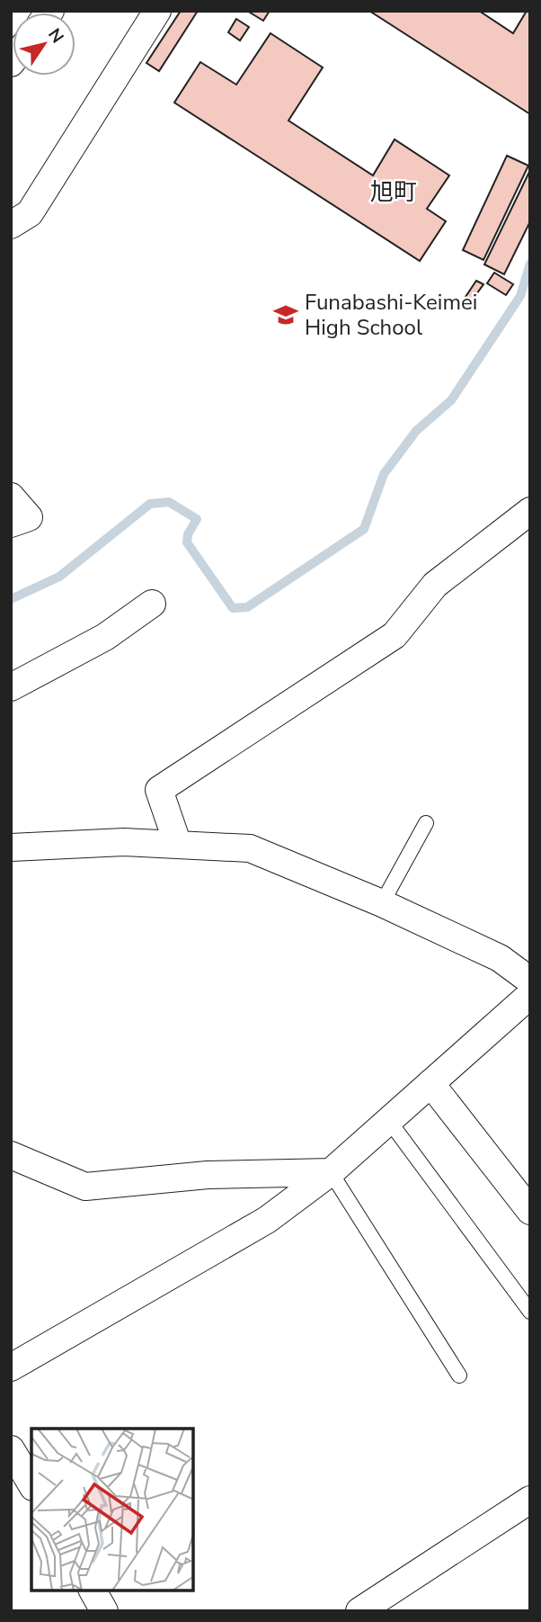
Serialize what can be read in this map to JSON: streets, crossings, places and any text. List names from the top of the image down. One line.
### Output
{"districts":["旭町"],"places":{"school or university":["Funabashi-Keimei High School"]},"north":"top right"}
